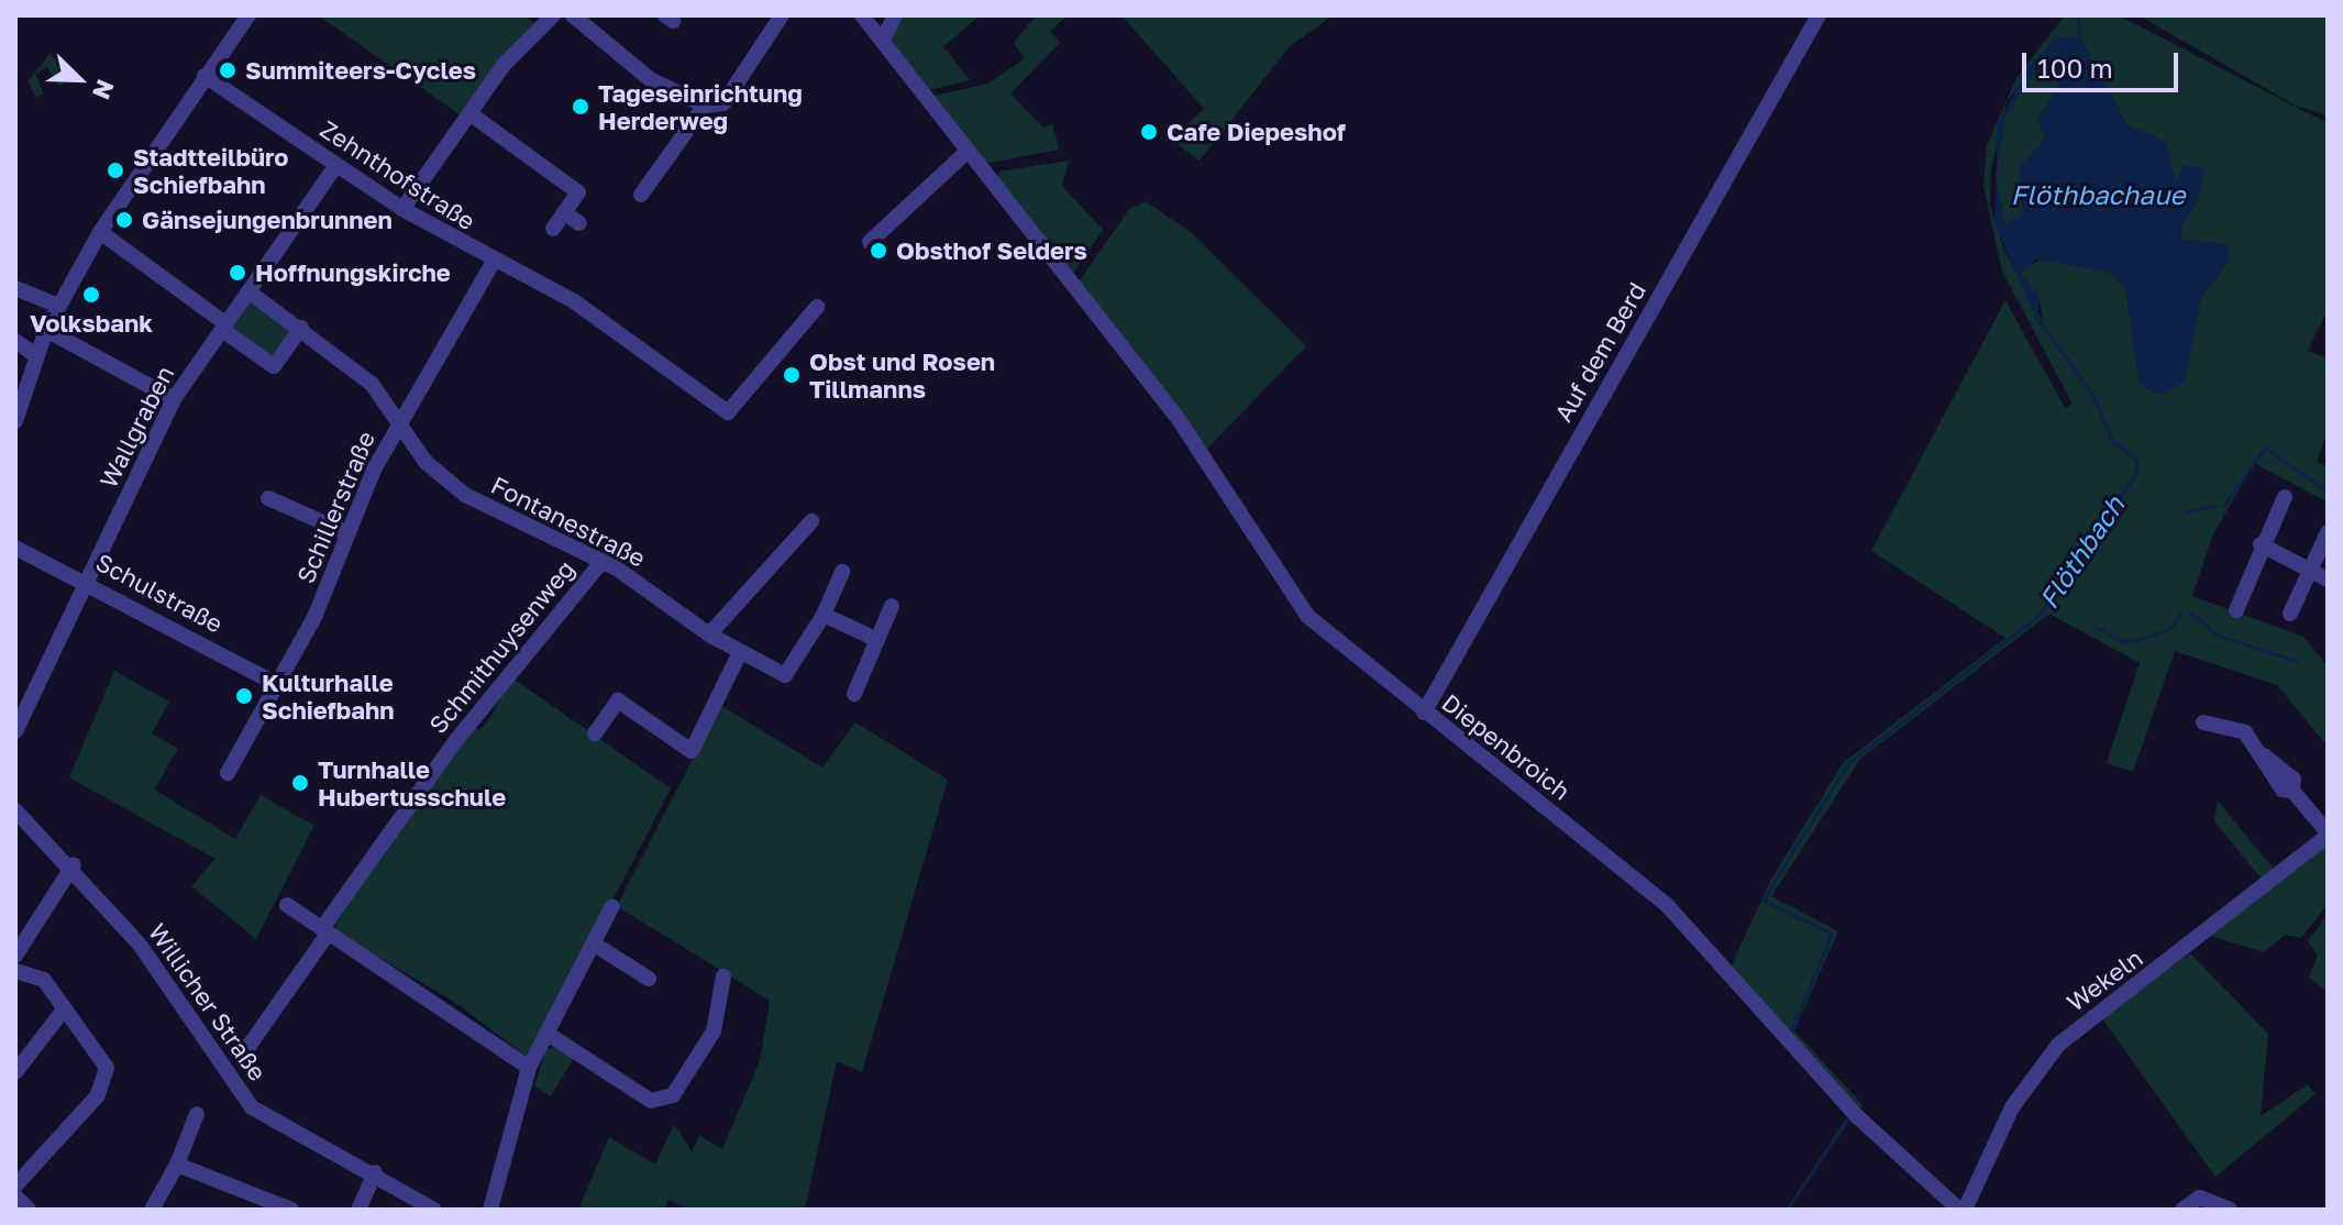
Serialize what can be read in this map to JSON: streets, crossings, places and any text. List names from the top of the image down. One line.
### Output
{"streets":{"street":["Zehnthofstraße","Auf dem Berd","Wallgraben","Schillerstraße","Fontanestraße","Schulstraße","Schmithuysenweg","Diepenbroich","Wekeln","Willicher Straße"]},"crossings":[["Zehnthofstraße","Wallgraben"],["Zehnthofstraße","Schillerstraße"],["Auf dem Berd","Diepenbroich"],["Wallgraben","Fontanestraße"],["Wallgraben","Schulstraße"],["Schillerstraße","Fontanestraße"],["Schillerstraße","Schulstraße"],["Fontanestraße","Schmithuysenweg"],["Diepenbroich","Wekeln"]],"water":["Flöthbachaue","Flöthbach"],"places":["Summiteers-Cycles","Tageseinrichtung Herderweg","Cafe Diepeshof","Stadtteilbüro Schiefbahn","Gänsejungenbrunnen","Obsthof Selders","Hoffnungskirche","Volksbank","Obst und Rosen Tillmanns","Kulturhalle Schiefbahn","Turnhalle Hubertusschule"],"scale_bar":"100 m","north":"bottom right"}
